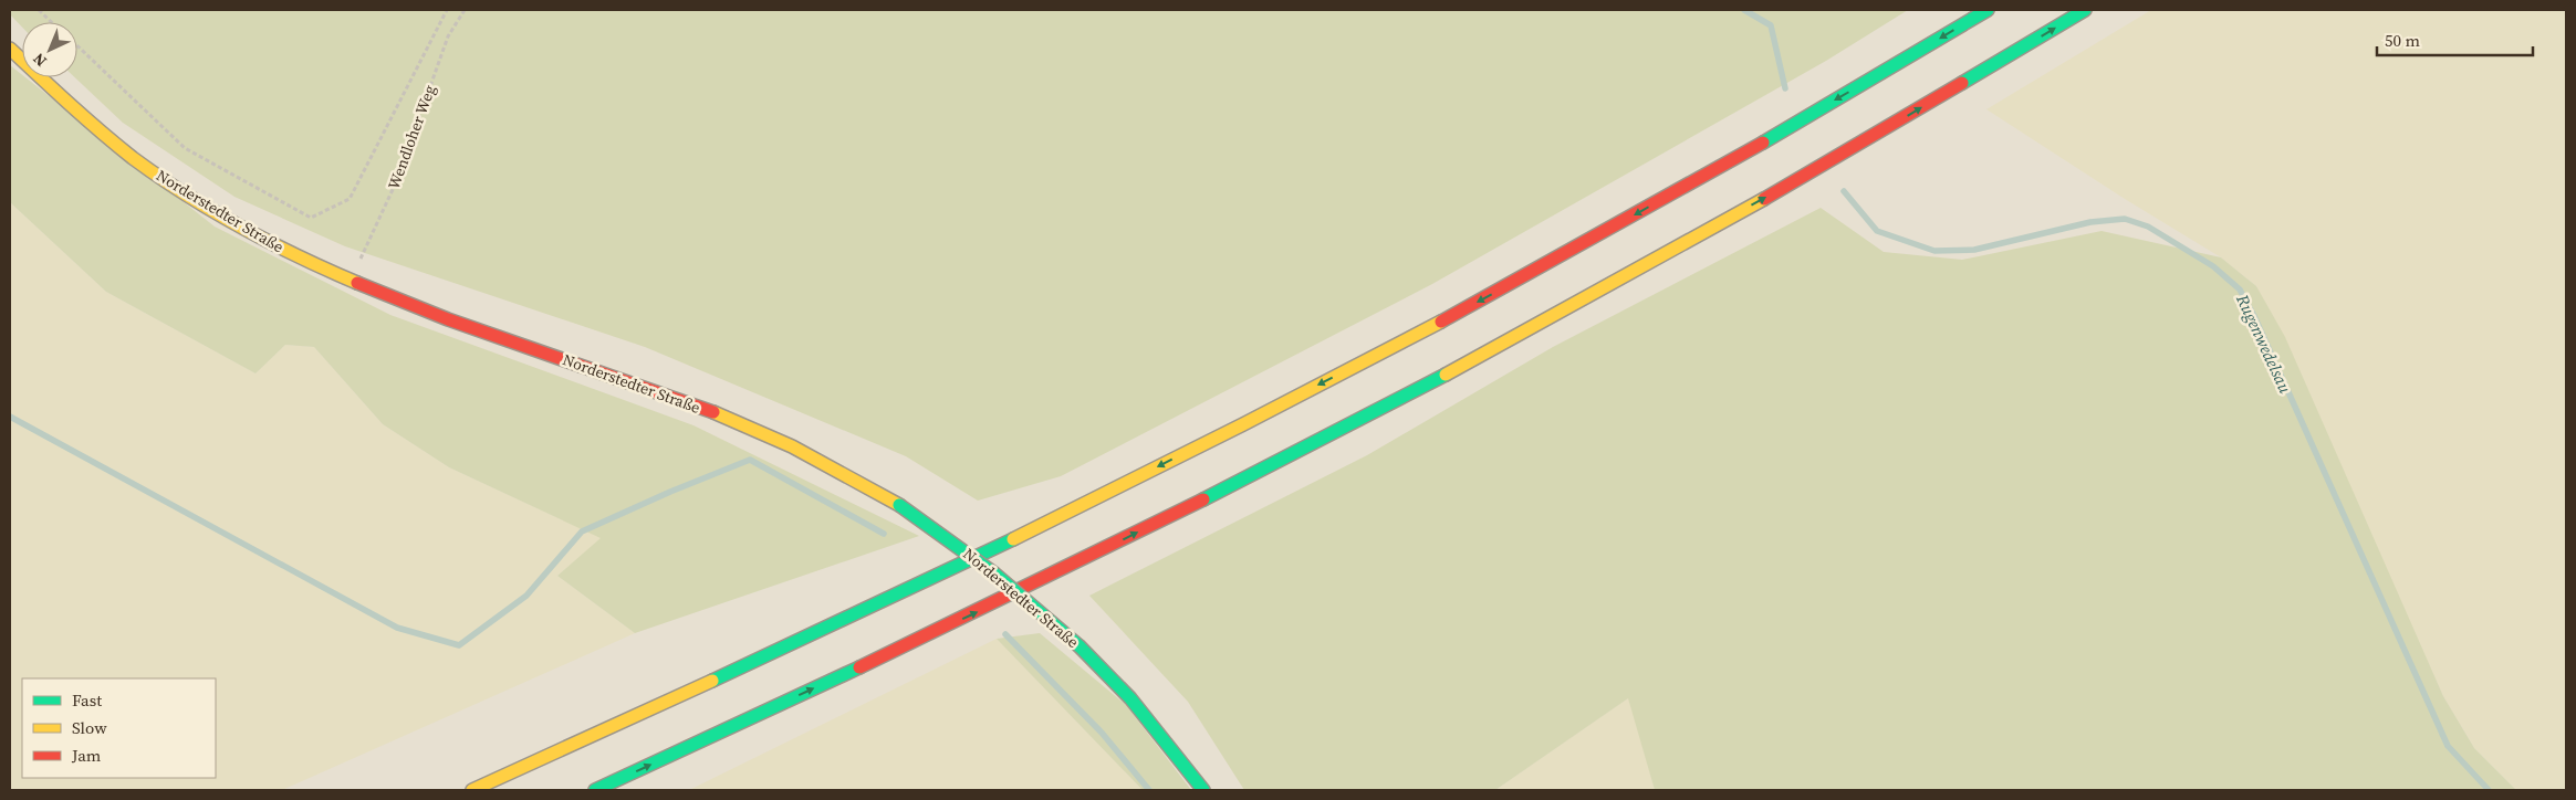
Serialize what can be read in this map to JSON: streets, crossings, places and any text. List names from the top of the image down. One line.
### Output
{"streets":{"main road":["Norderstedter Straße"],"path":["Wendloher Weg"]},"water":["Rugenwedelsau"],"legend":["Fast","Slow","Jam"],"scale_bar":"50 m","north":"bottom left"}
